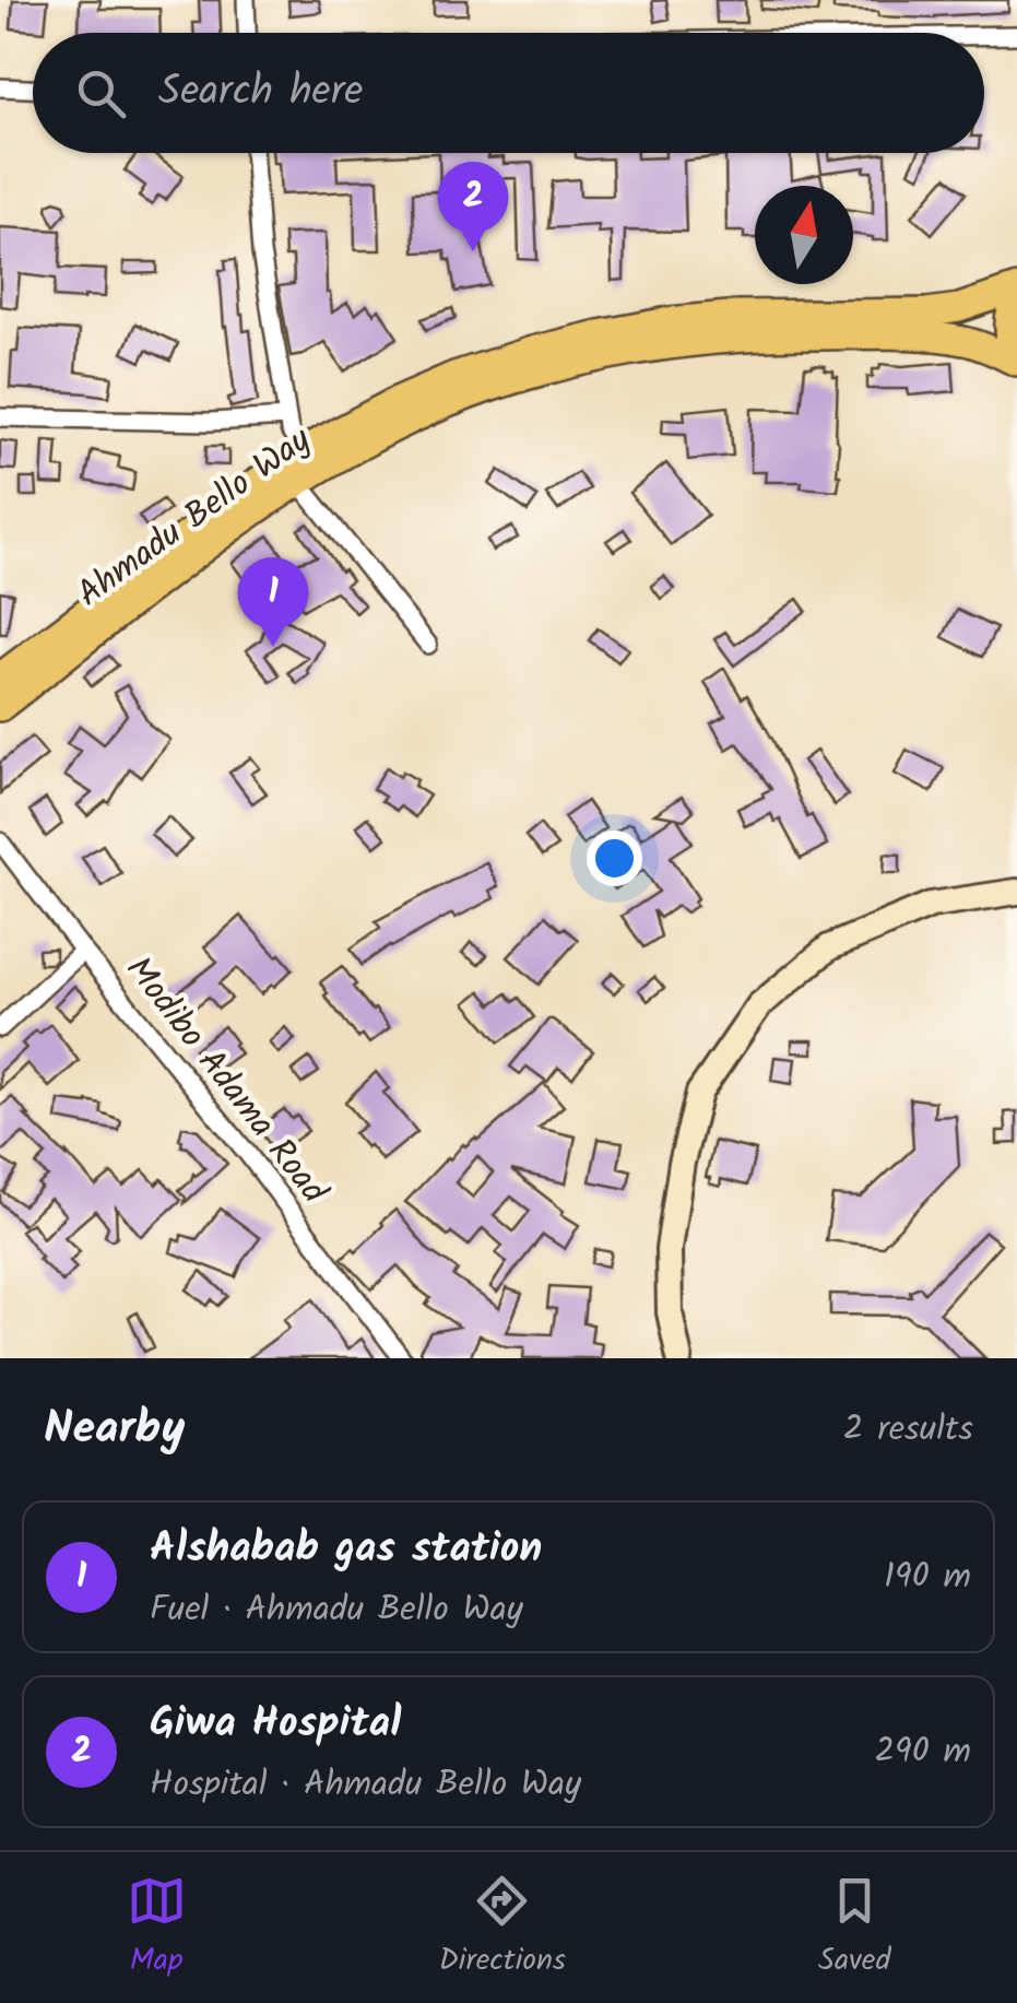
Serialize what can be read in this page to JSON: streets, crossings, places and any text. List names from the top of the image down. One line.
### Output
{"streets":{"main road":["Ahmadu Bello Way"],"street":["Modibo Adama Road"]},"north":"top","page":{"search":"Search here","pins":["2","1"],"heading":["Nearby","2 results"],"list":[{"mark":"1","name":"Alshabab gas station","note":"Fuel · Ahmadu Bello Way","value":"190 m"},{"mark":"2","name":"Giwa Hospital","note":"Hospital · Ahmadu Bello Way","value":"290 m"}],"nav":["Map","Directions","Saved"]}}
